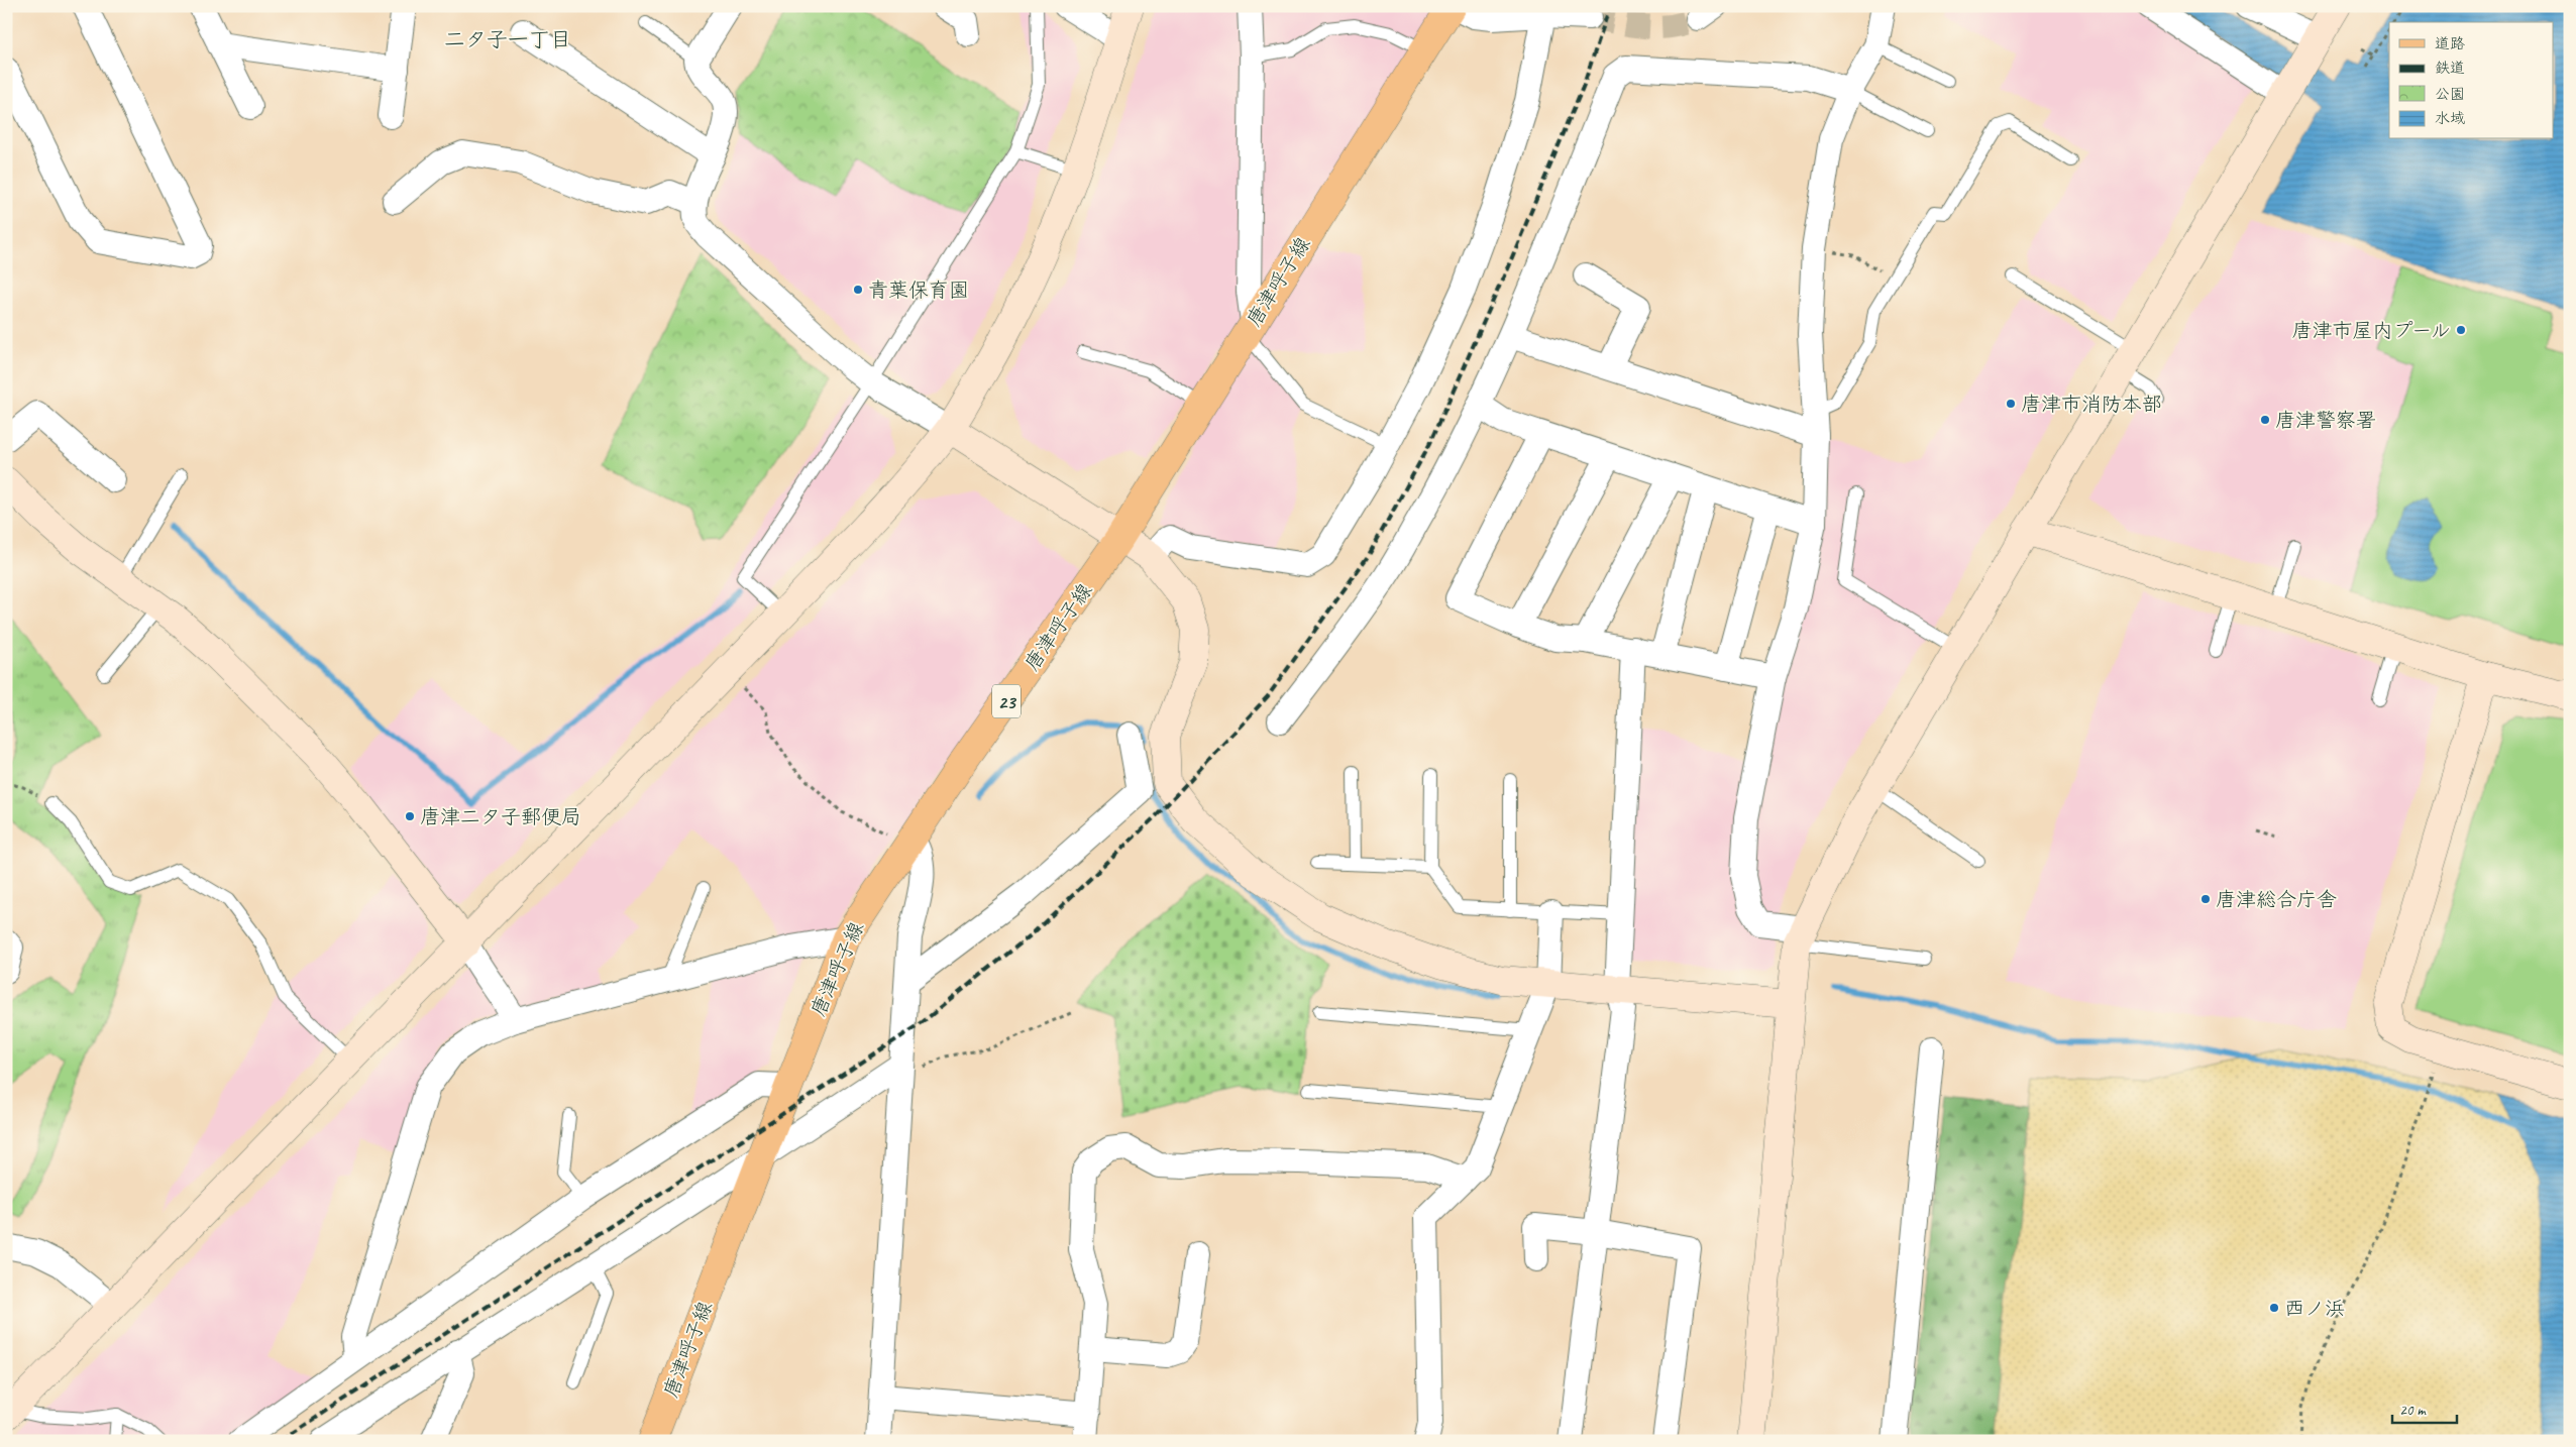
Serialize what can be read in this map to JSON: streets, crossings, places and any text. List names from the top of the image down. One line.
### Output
{"streets":{"main road":["唐津呼子線","23"]},"districts":["二タ子一丁目"],"places":["青葉保育園","唐津市屋内プール","唐津市消防本部","唐津警察署","唐津二タ子郵便局","唐津総合庁舎","西ノ浜"],"legend":["道路","鉄道","公園","水域"],"scale_bar":"20 m"}
